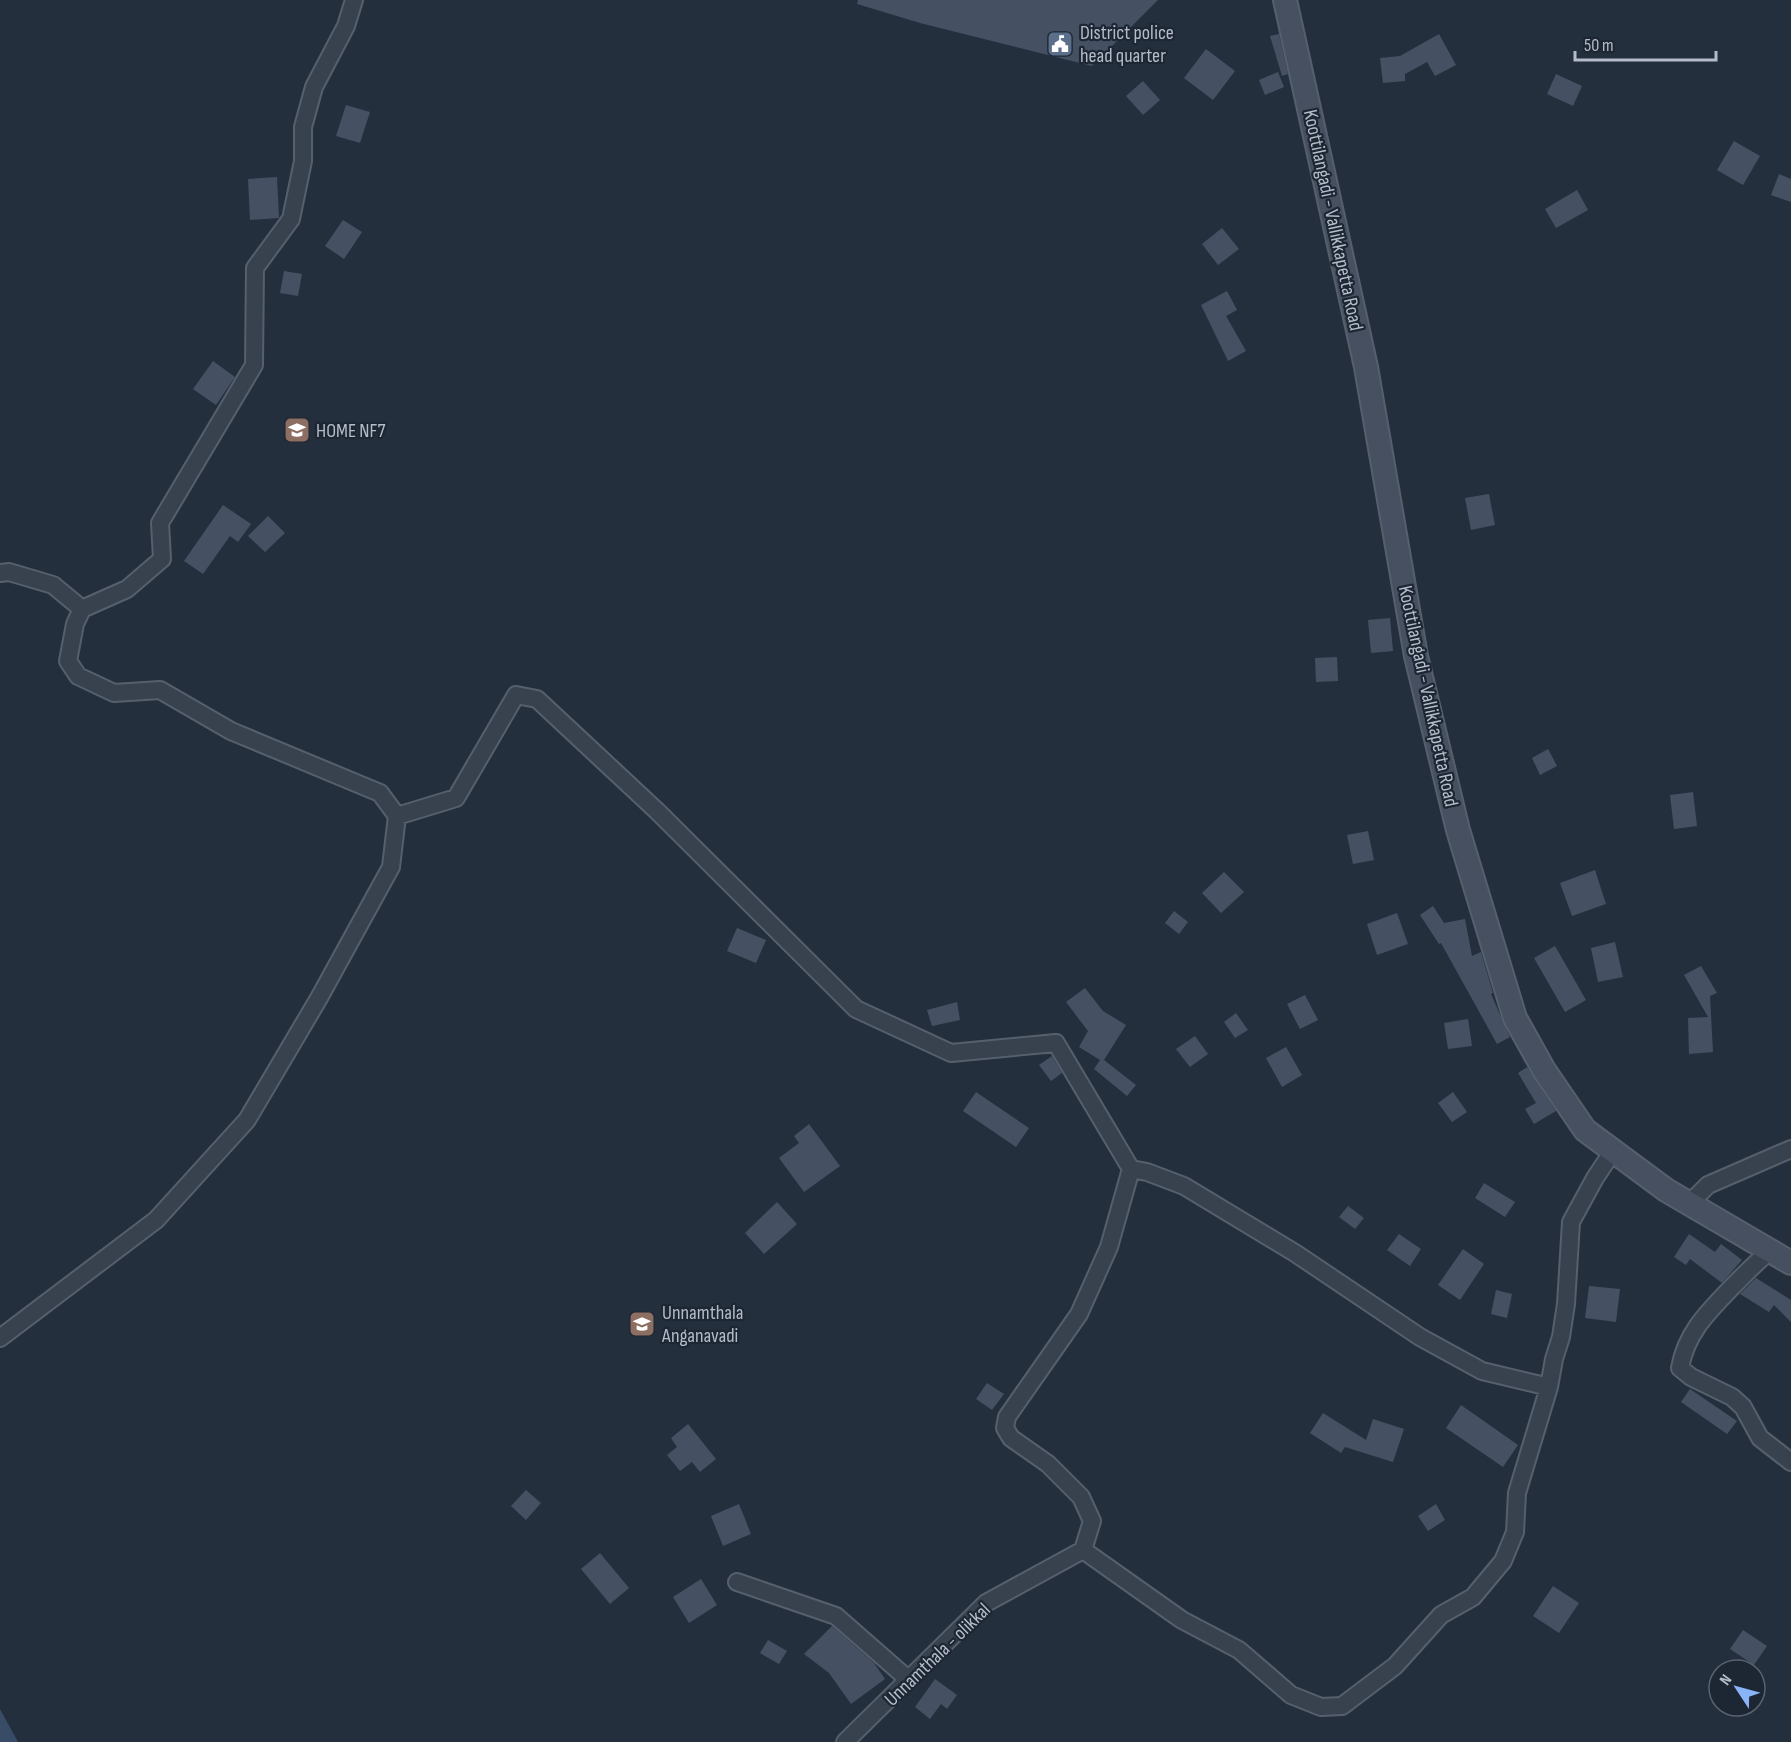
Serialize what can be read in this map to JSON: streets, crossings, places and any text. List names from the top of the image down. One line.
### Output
{"streets":{"main road":["Koottilangadi - Vallikkapetta Road"],"street":["Unnamthala - olikkal"]},"places":{"public building":["District police head quarter"],"school or university":["HOME NF7","Unnamthala Anganavadi"]},"scale_bar":"50 m","north":"top left"}
